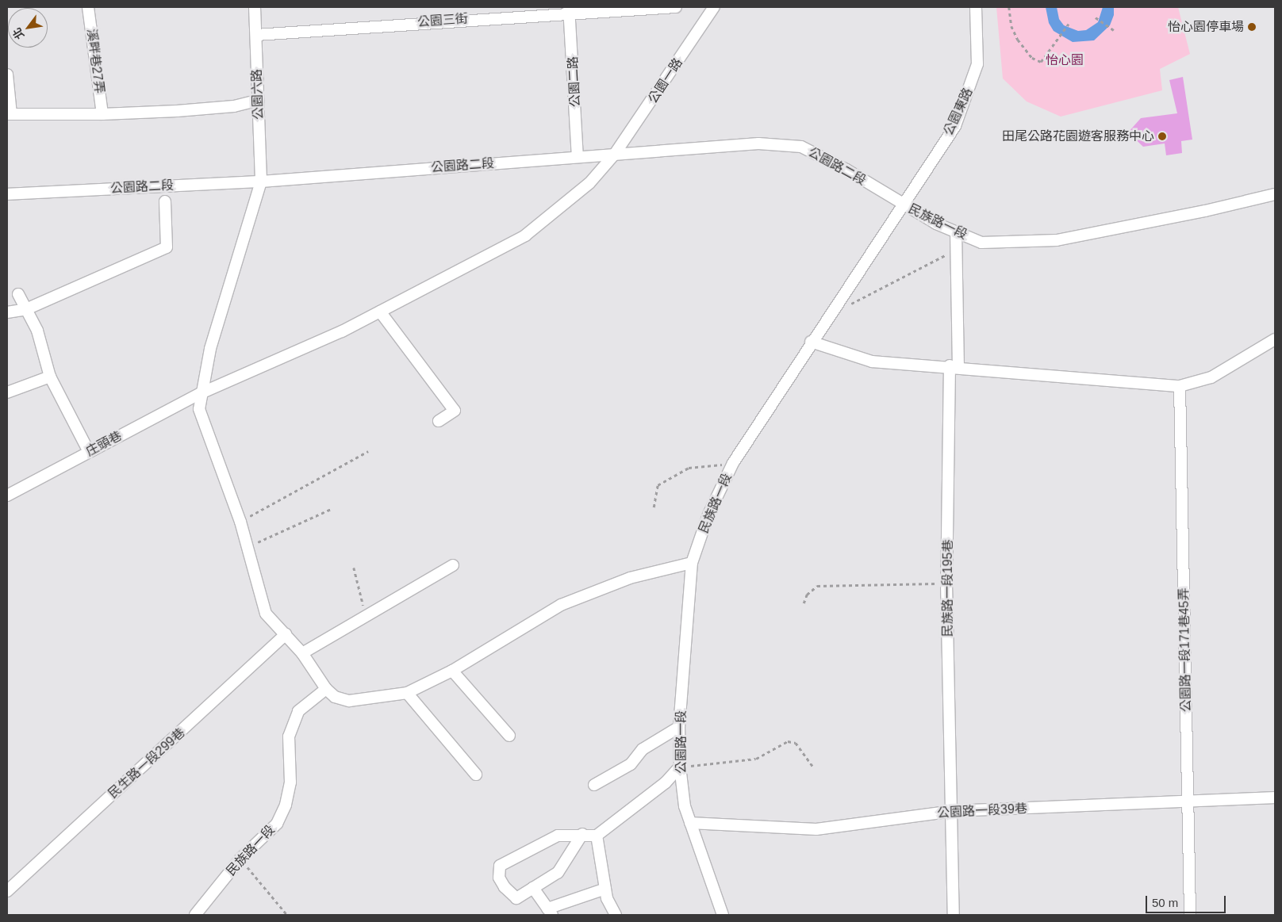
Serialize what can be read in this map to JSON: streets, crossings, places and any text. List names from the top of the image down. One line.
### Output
{"streets":{"street":["公園三街","溪畔巷27弄","公園一路","公園二路","公園六路","公園東路","公園路二段","民族路一段","庄頭巷","民族路一段195巷","公園路一段171巷45弄","公園路一段","民生路一段299巷","公園路一段39巷"]},"crossings":[["公園三街","公園二路"],["公園三街","公園六路"],["公園一路","公園路二段"],["公園一路","庄頭巷"],["公園二路","公園路二段"],["公園六路","公園路二段"],["公園六路","民族路一段"],["公園六路","庄頭巷"],["公園六路","民生路一段299巷"],["公園東路","公園路二段"],["公園東路","民族路一段"],["公園路二段","民族路一段"],["民族路一段","民族路一段195巷"],["民族路一段","公園路一段"],["民族路一段195巷","公園路一段39巷"],["公園路一段171巷45弄","公園路一段39巷"],["公園路一段","公園路一段39巷"]],"parks":["怡心園"],"places":["怡心園停車場","田尾公路花園遊客服務中心"],"scale_bar":"50 m","north":"bottom left"}
